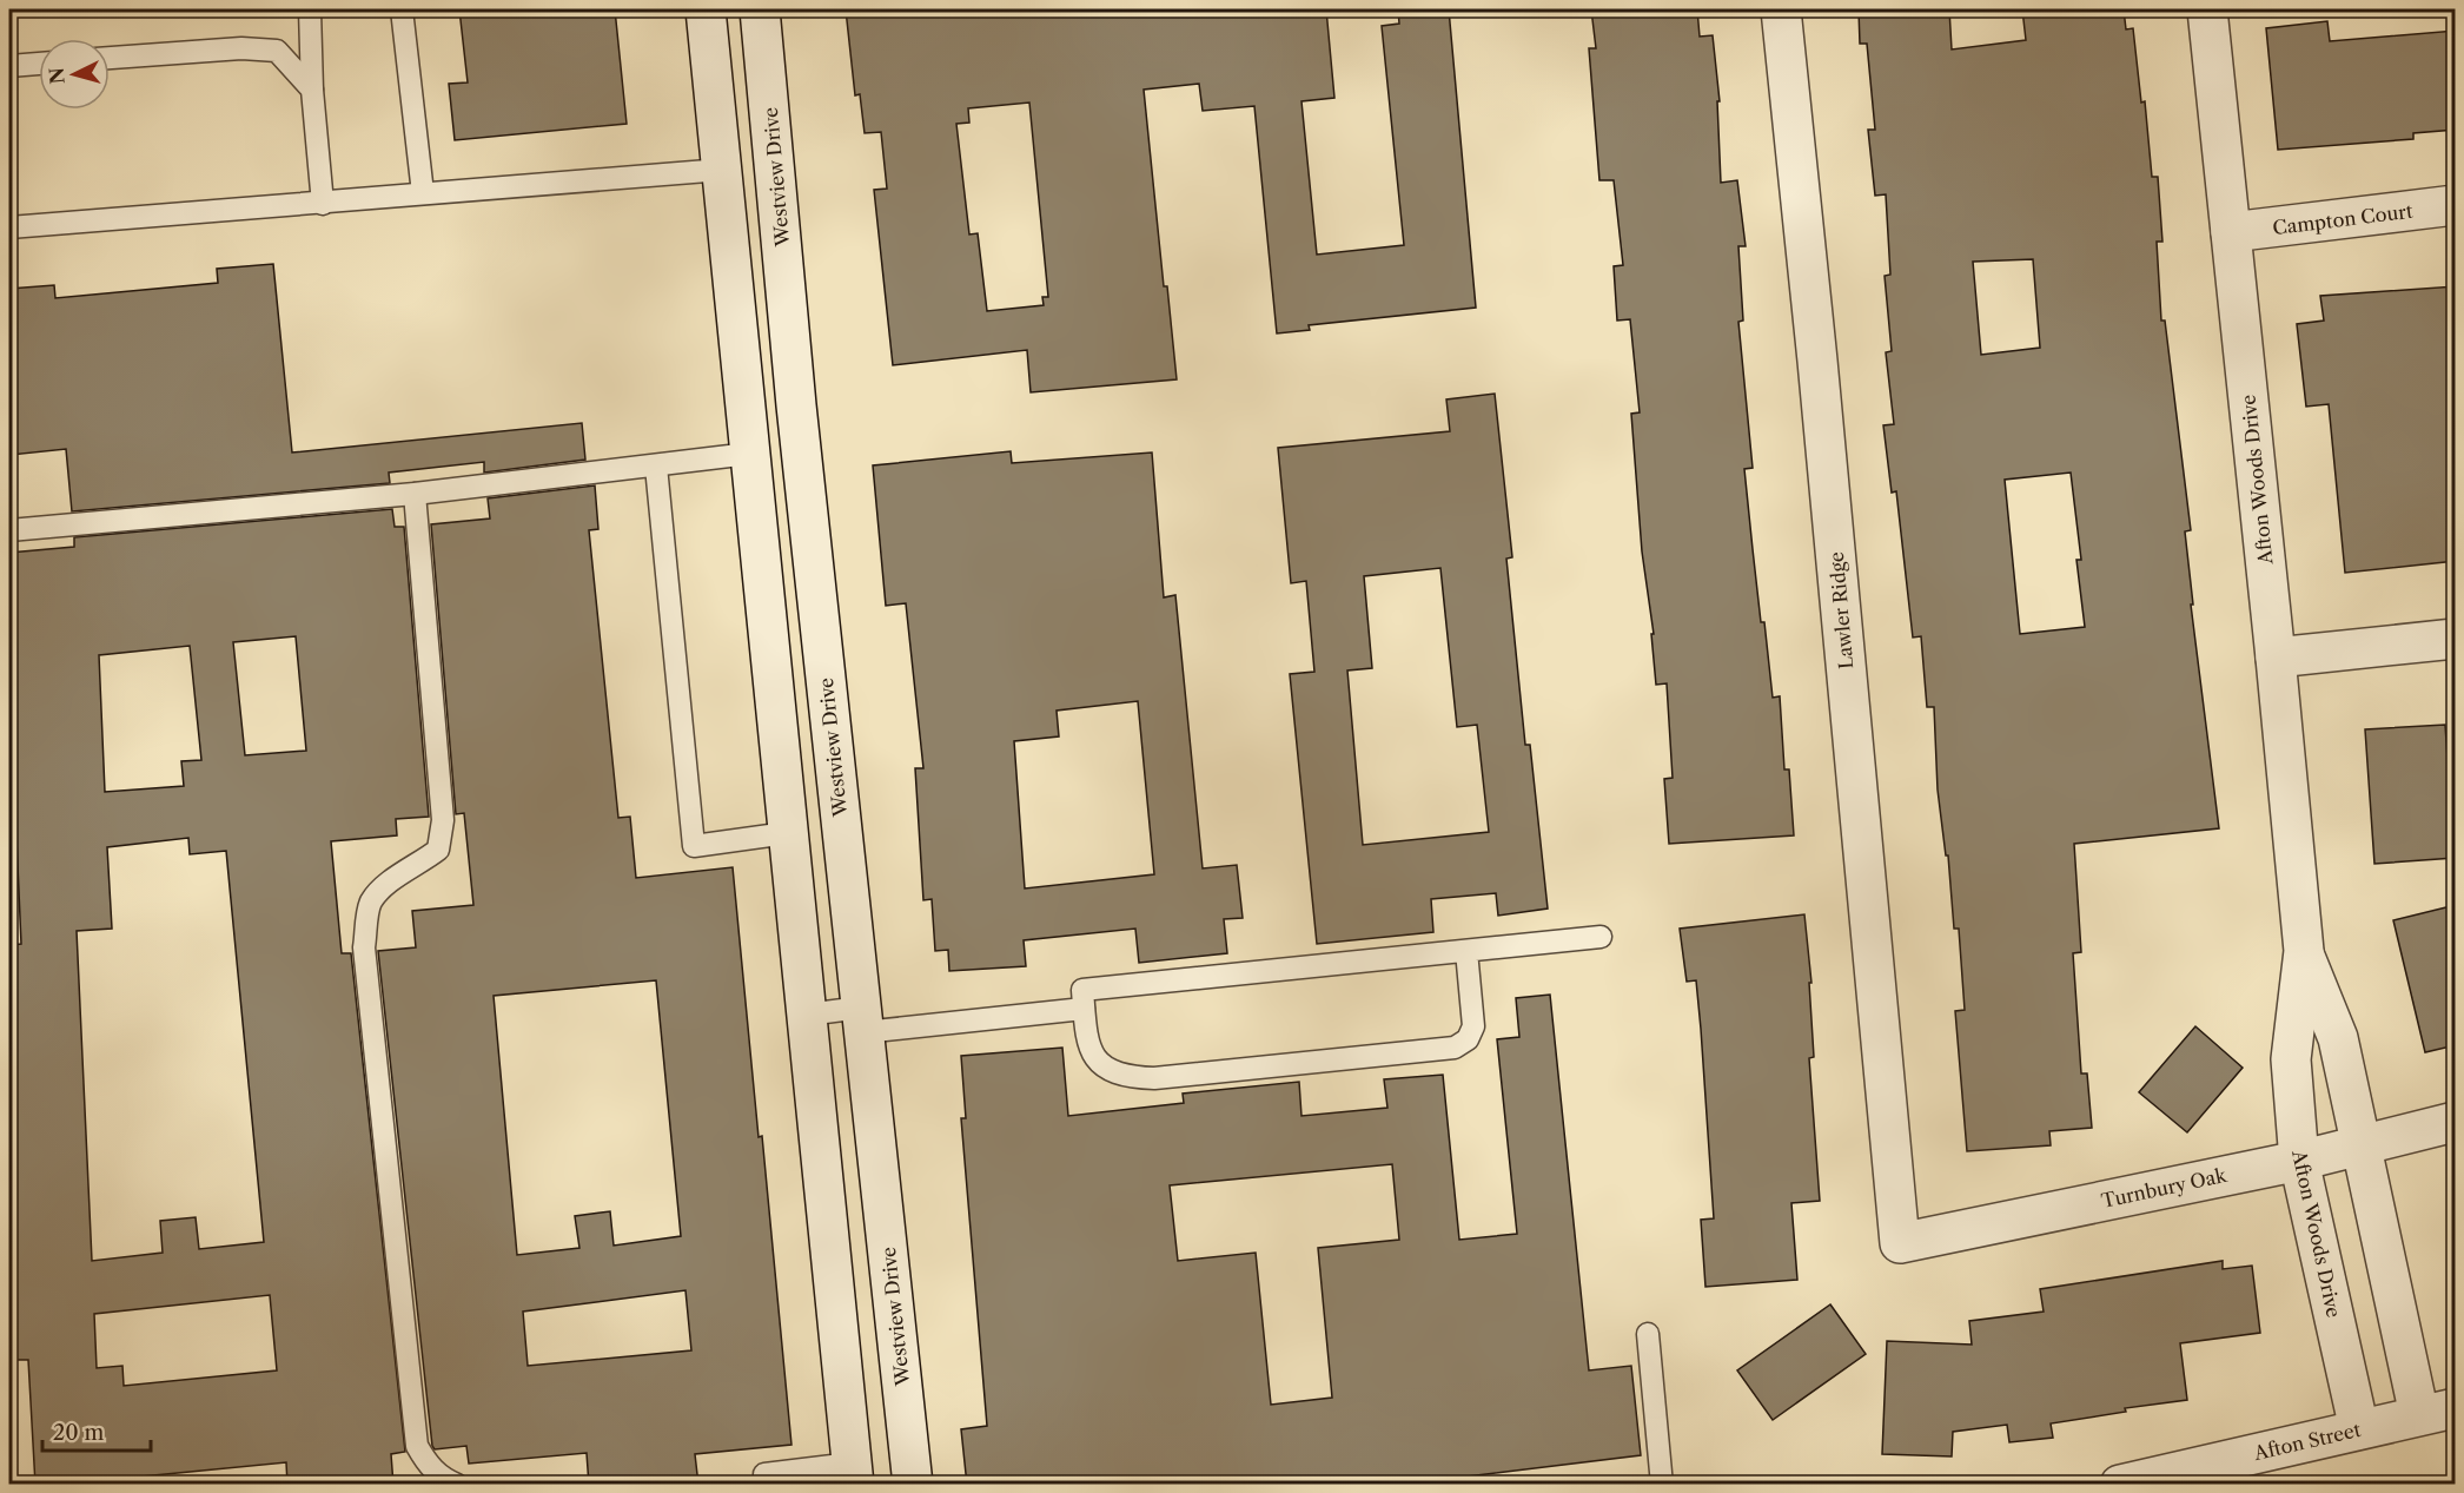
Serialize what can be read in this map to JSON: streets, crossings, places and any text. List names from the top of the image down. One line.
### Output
{"streets":{"street":["Westview Drive","Campton Court","Afton Woods Drive","Lawler Ridge","Turnbury Oak","Afton Street"]},"crossings":[["Campton Court","Afton Woods Drive"],["Afton Woods Drive","Turnbury Oak"],["Afton Woods Drive","Afton Street"],["Lawler Ridge","Turnbury Oak"]],"scale_bar":"20 m","north":"left"}
